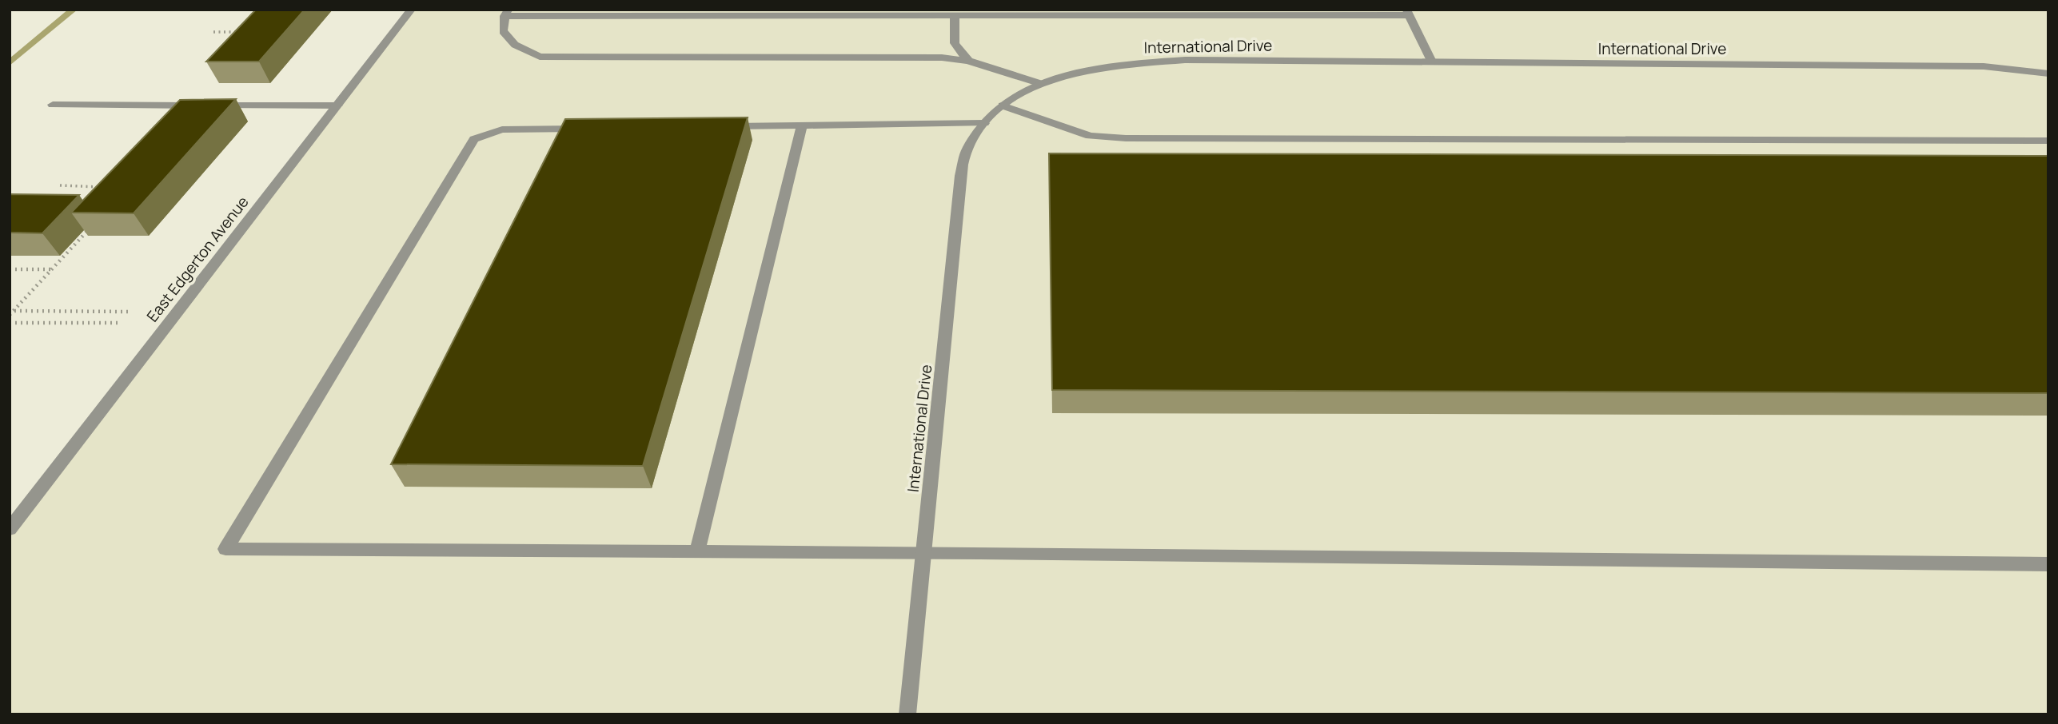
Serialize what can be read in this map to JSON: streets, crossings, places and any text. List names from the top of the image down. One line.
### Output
{"streets":{"street":["International Drive","East Edgerton Avenue"]}}
